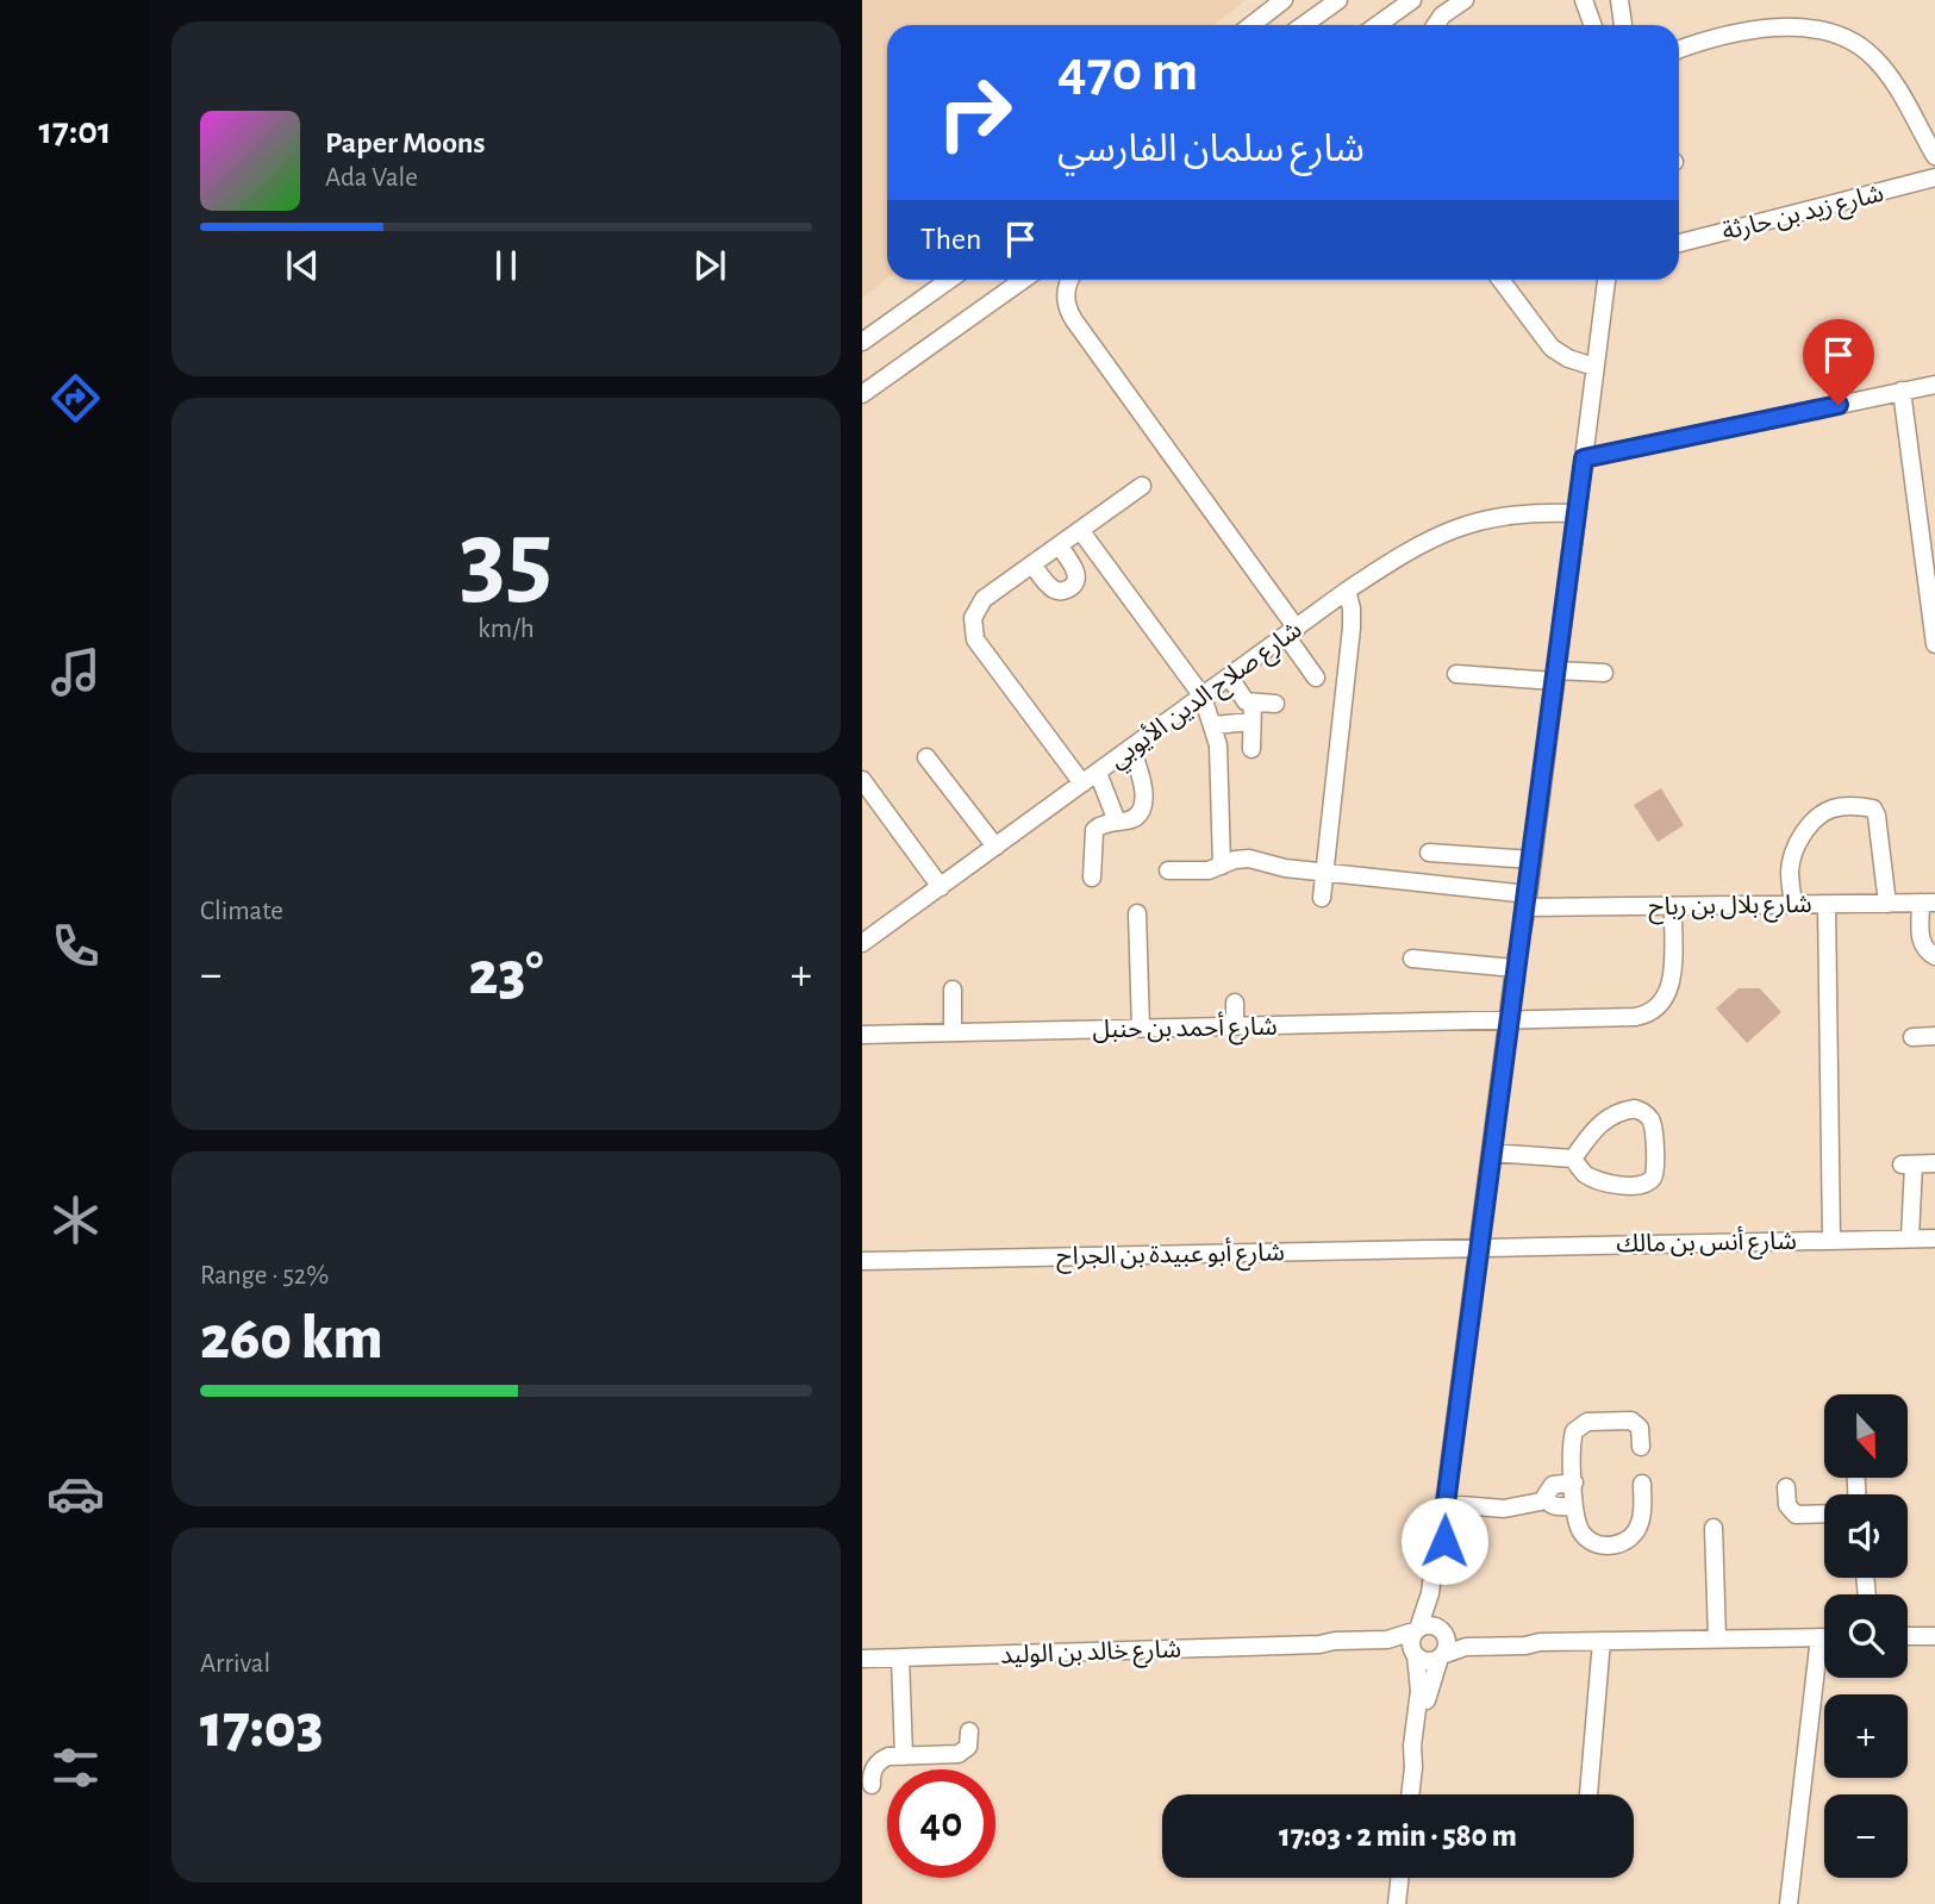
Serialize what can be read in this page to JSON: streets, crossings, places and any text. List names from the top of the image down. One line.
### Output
{"streets":{"street":["شارع زيد بن حارثة","شارع صلاح الدين الأيوبي","شارع بلال بن رباح","شارع أحمد بن حنبل","شارع أنس بن مالك","شارع أبو عبيدة بن الجراح","شارع خالد بن الوليد"]},"crossings":[["شارع بلال بن رباح","شارع أحمد بن حنبل"],["شارع أنس بن مالك","شارع أبو عبيدة بن الجراح"]],"north":"bottom","page":{"tabs":"17:01","turn":["470 m","شارع سلمان الفارسي"],"song":["Paper Moons","Ada Vale"],"then":"Then","tile":[["35","km/h"],"Climate",["Range · 52%","260 km"],["Arrival","17:03"]],"heat":["−","23°","+"],"map_buttons":["+","−"],"limit":"40","trip":"17:03 · 2 min · 580 m"}}
